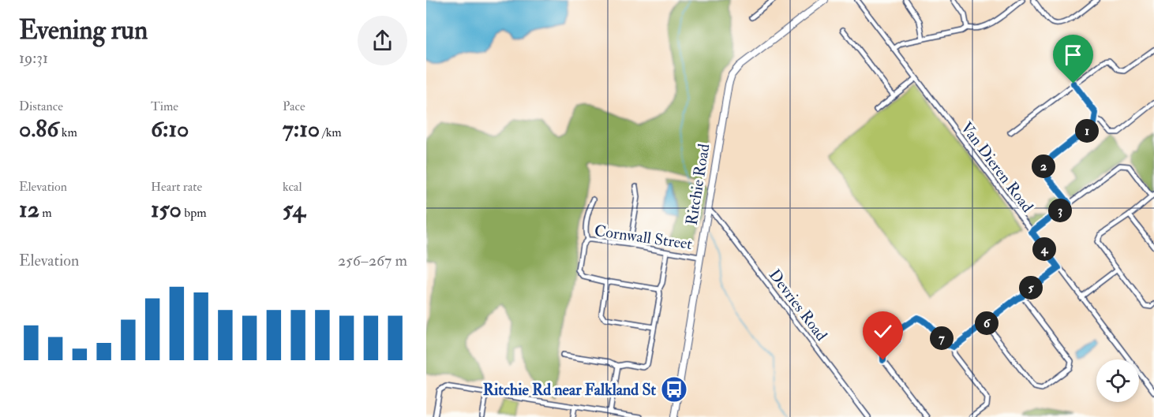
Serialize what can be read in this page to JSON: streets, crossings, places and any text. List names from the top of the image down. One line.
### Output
{"streets":{"street":["Van Dieren Road","Ritchie Road","Cornwall Street","Devries Road"]},"crossings":[["Ritchie Road","Cornwall Street"],["Ritchie Road","Devries Road"]],"places":{"bus stop":["Ritchie Rd near Falkland St"]},"page":{"heading":["Evening run","19:31"],"stats":[["Distance","0.86 km"],["Time","6:10"],["Pace","7:10 /km"],["Elevation","12 m"],["Heart rate","150 bpm"],["kcal","54"]],"pins":["1","2","3","4","5","6","7"],"chart":["Elevation","256–267 m"]}}
